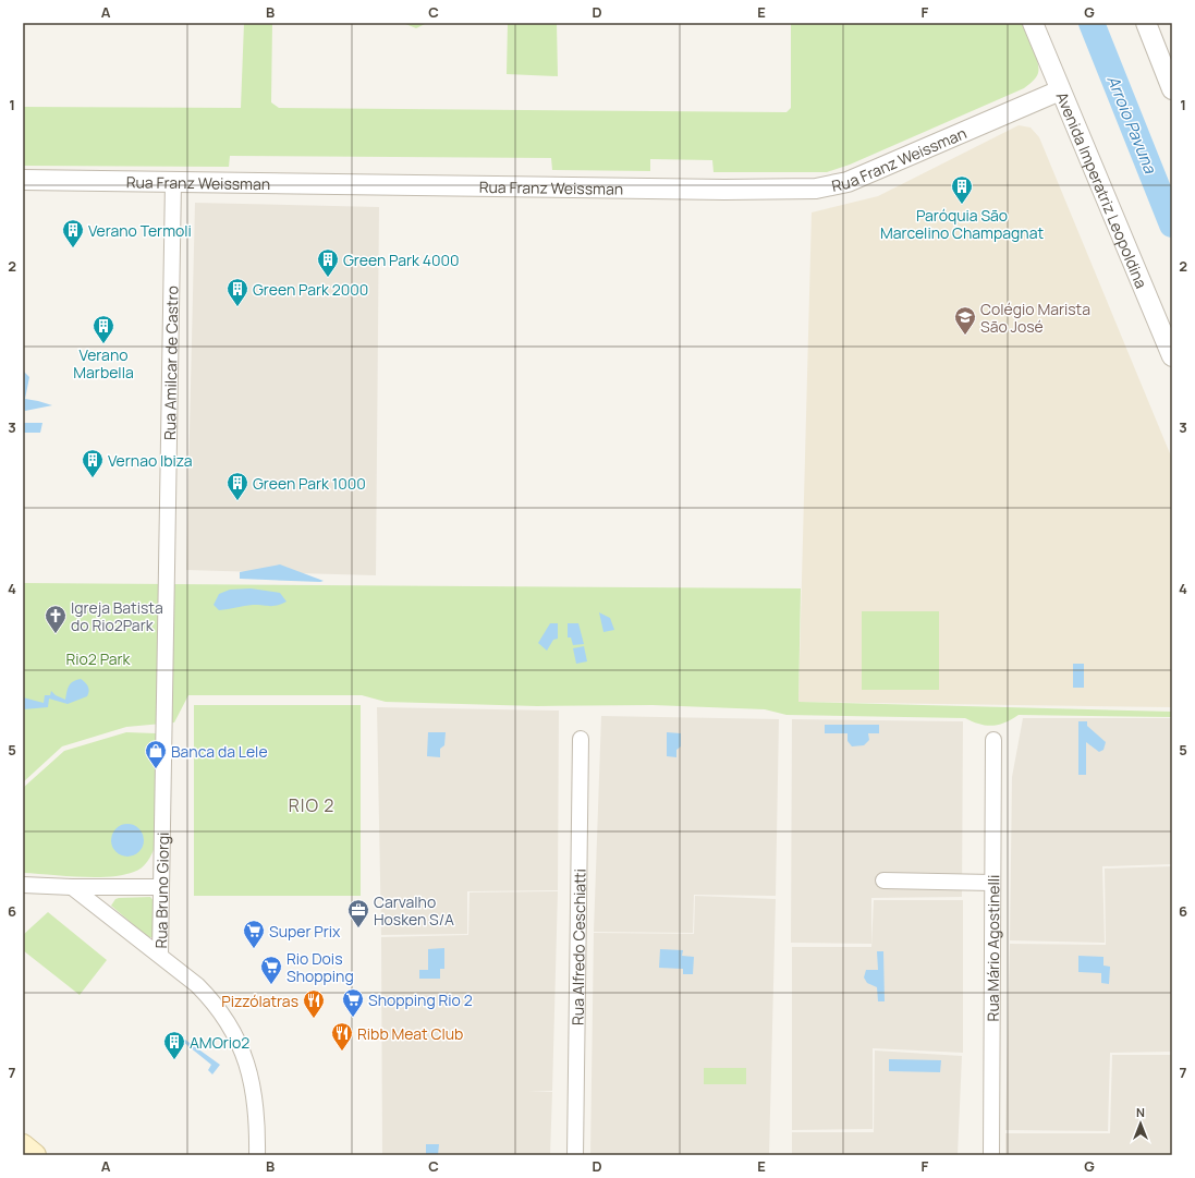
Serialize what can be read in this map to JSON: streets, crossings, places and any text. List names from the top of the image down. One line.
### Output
{"streets":{"street":["Rua Franz Weissman","Avenida Imperatriz Leopoldina","Rua Amilcar de Castro","Rua Bruno Giorgi","Rua Alfredo Ceschiatti","Rua Mário Agostinelli"]},"crossings":[["Rua Franz Weissman","Avenida Imperatriz Leopoldina"],["Rua Franz Weissman","Rua Amilcar de Castro"],["Rua Amilcar de Castro","Rua Bruno Giorgi"]],"districts":["RIO 2"],"water":["Arroio Pavuna"],"parks":["Rio2 Park"],"places":{"building":["Paróquia São Marcelino Champagnat","Verano Termoli","Green Park 4000","Green Park 2000","Verano Marbella","Vernao Ibiza","Green Park 1000","AMOrio2"],"school or university":["Colégio Marista São José"],"church":["Igreja Batista do Rio2Park"],"shop":["Banca da Lele"],"office":["Carvalho Hosken S/A"],"supermarket":["Super Prix","Rio Dois Shopping","Shopping Rio 2"],"restaurant":["Pizzólatras","Ribb Meat Club"]},"north":"top","grid":{"columns":["A","B","C","D","E","F","G"],"rows":["1","2","3","4","5","6","7"]}}
